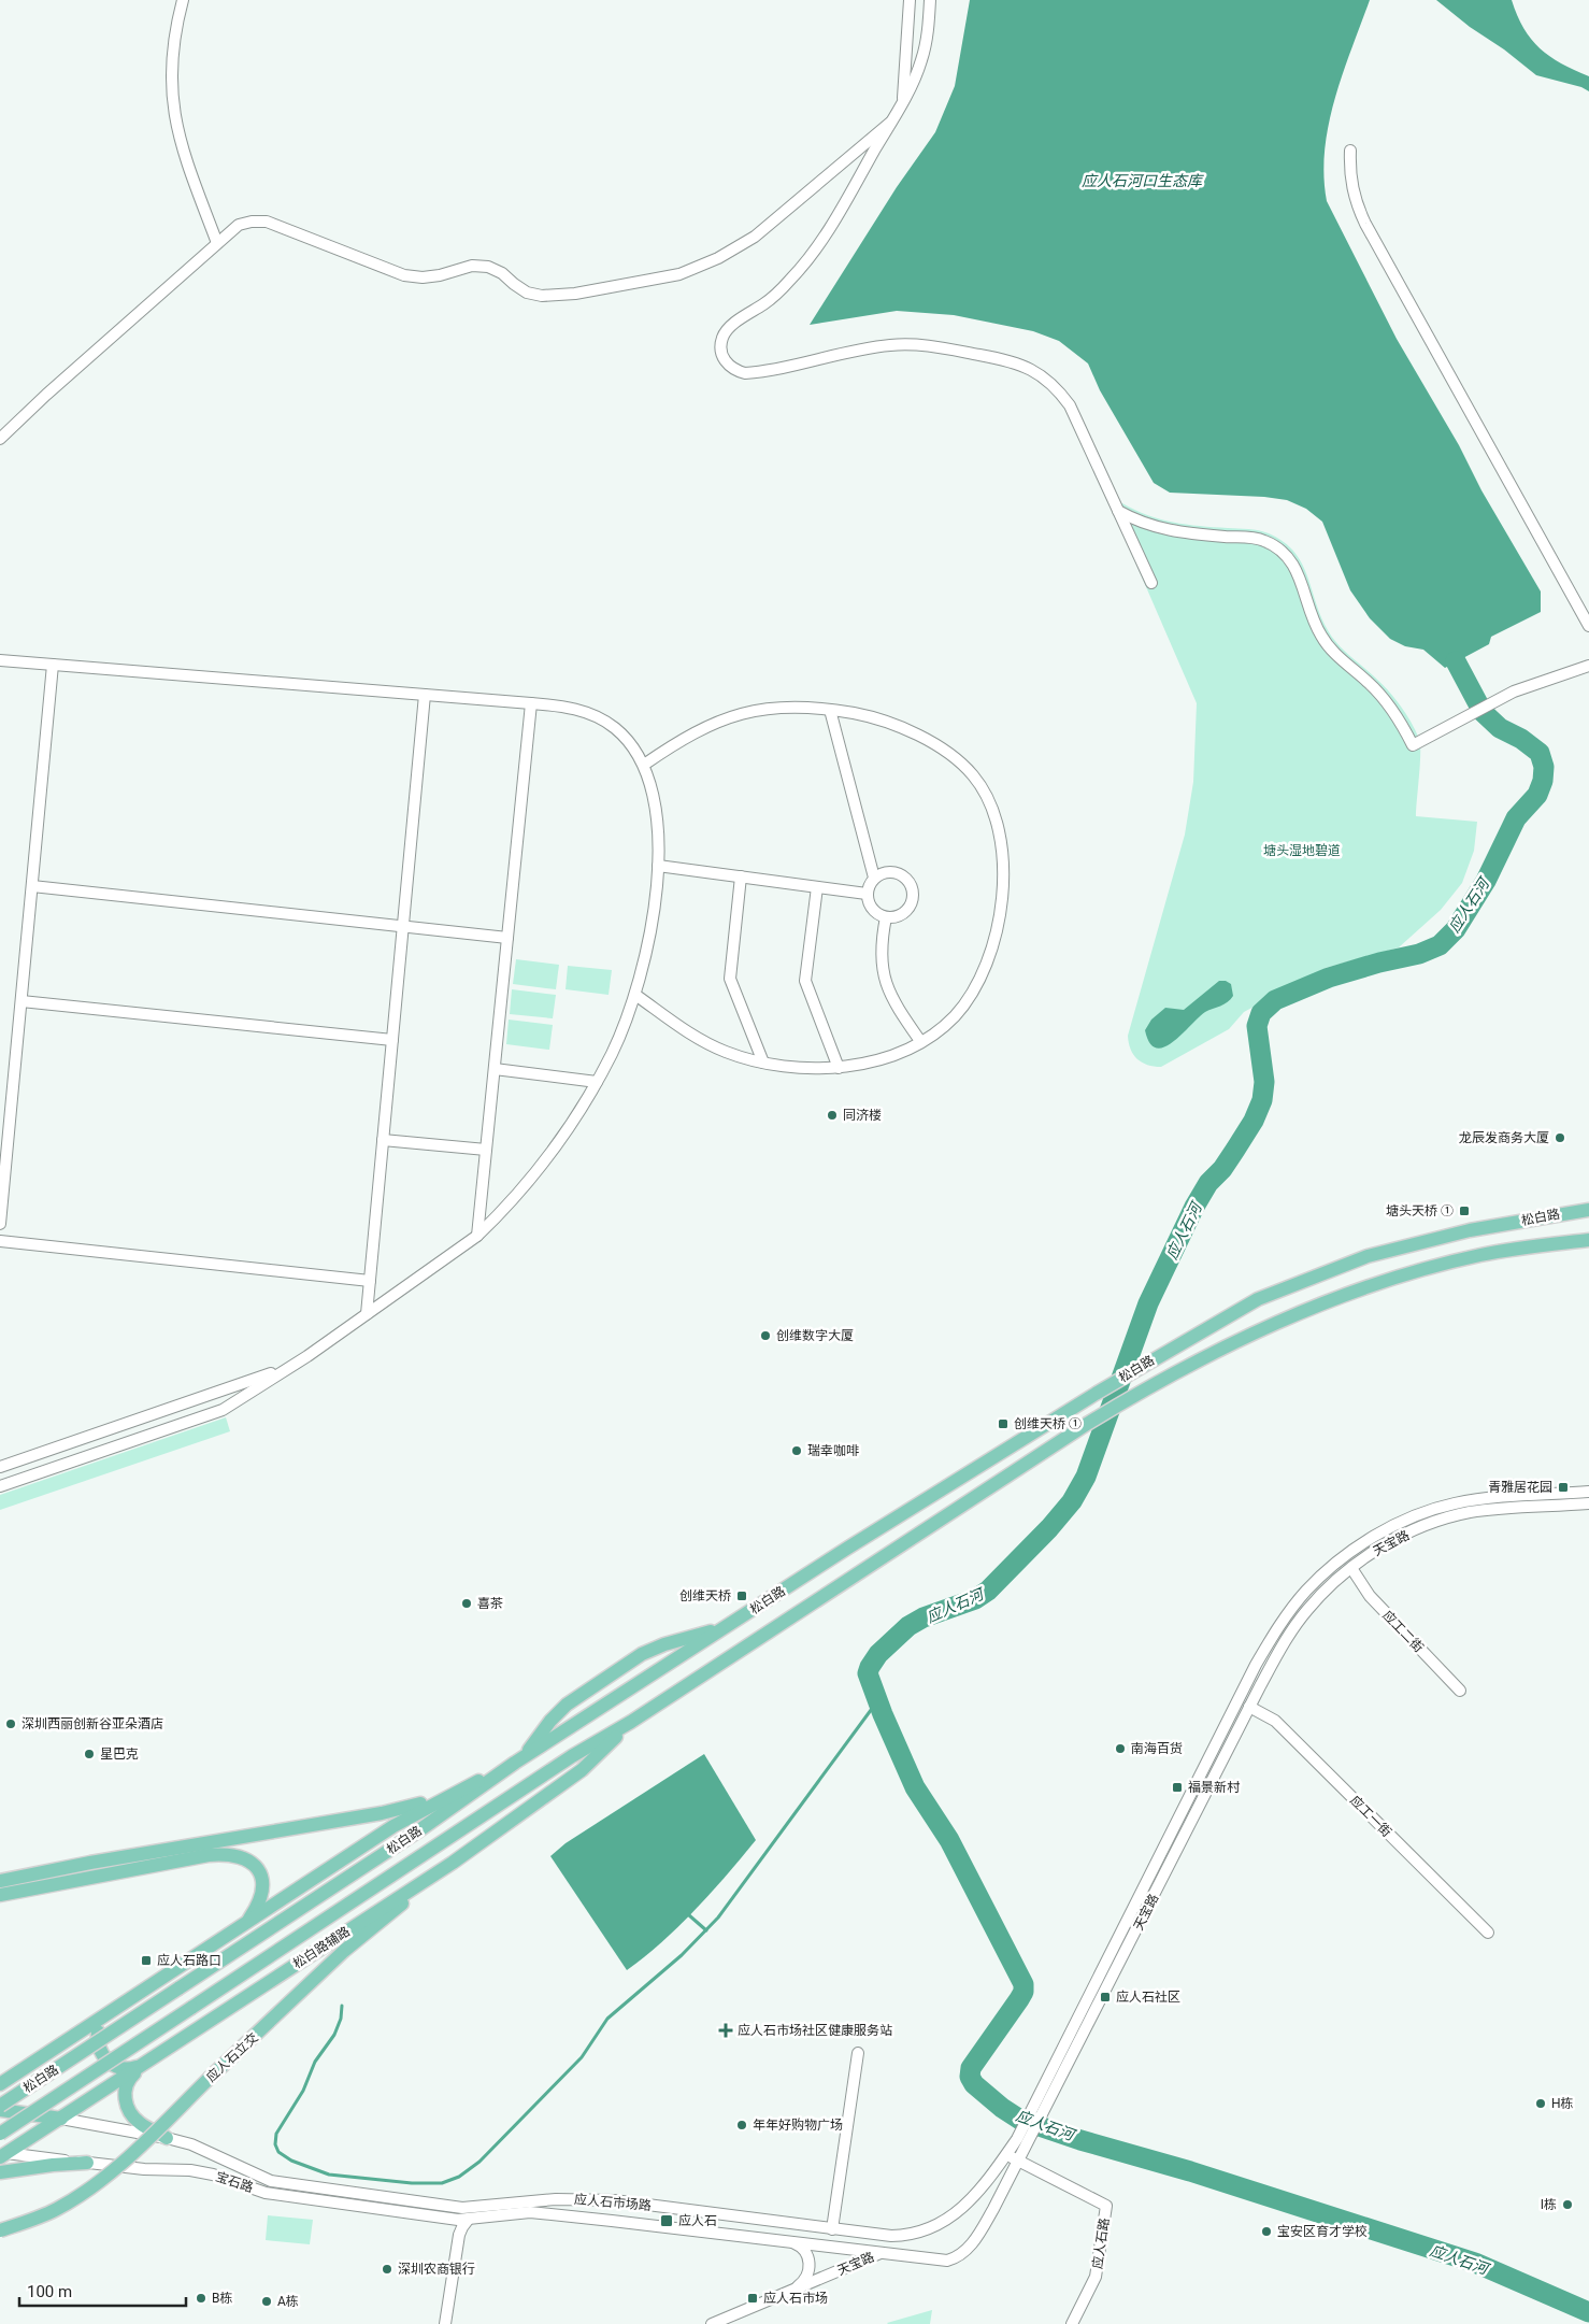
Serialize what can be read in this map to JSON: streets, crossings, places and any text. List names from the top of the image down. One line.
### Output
{"streets":{"main road":["松白路","松白路辅路","应人石立交","宝石路"],"street":["天宝路","应工二街","应工一街","应人石市场路","应人石路"]},"crossings":[["松白路","松白路辅路"],["松白路","宝石路"],["天宝路","应工二街"],["天宝路","应工一街"],["天宝路","应人石市场路"],["天宝路","应人石路"],["松白路辅路","应人石立交"],["松白路辅路","宝石路"],["宝石路","应人石市场路"]],"water":["应人石河口生态库","应人石河"],"parks":["塘头湿地碧道"],"places":{"other":["同济楼","龙辰发商务大厦","创维数字大厦","瑞幸咖啡","喜茶","深圳西丽创新谷亚朵酒店","南海百货","星巴克","H栋","年年好购物广场","I栋","宝安区育才学校","深圳农商银行","B栋","A栋"],"transit":["塘头天桥 ①","创维天桥 ①","青雅居花园","创维天桥","福景新村","应人石路口","应人石社区","应人石","应人石市场"],"health":["应人石市场社区健康服务站"]},"scale_bar":"100 m"}
